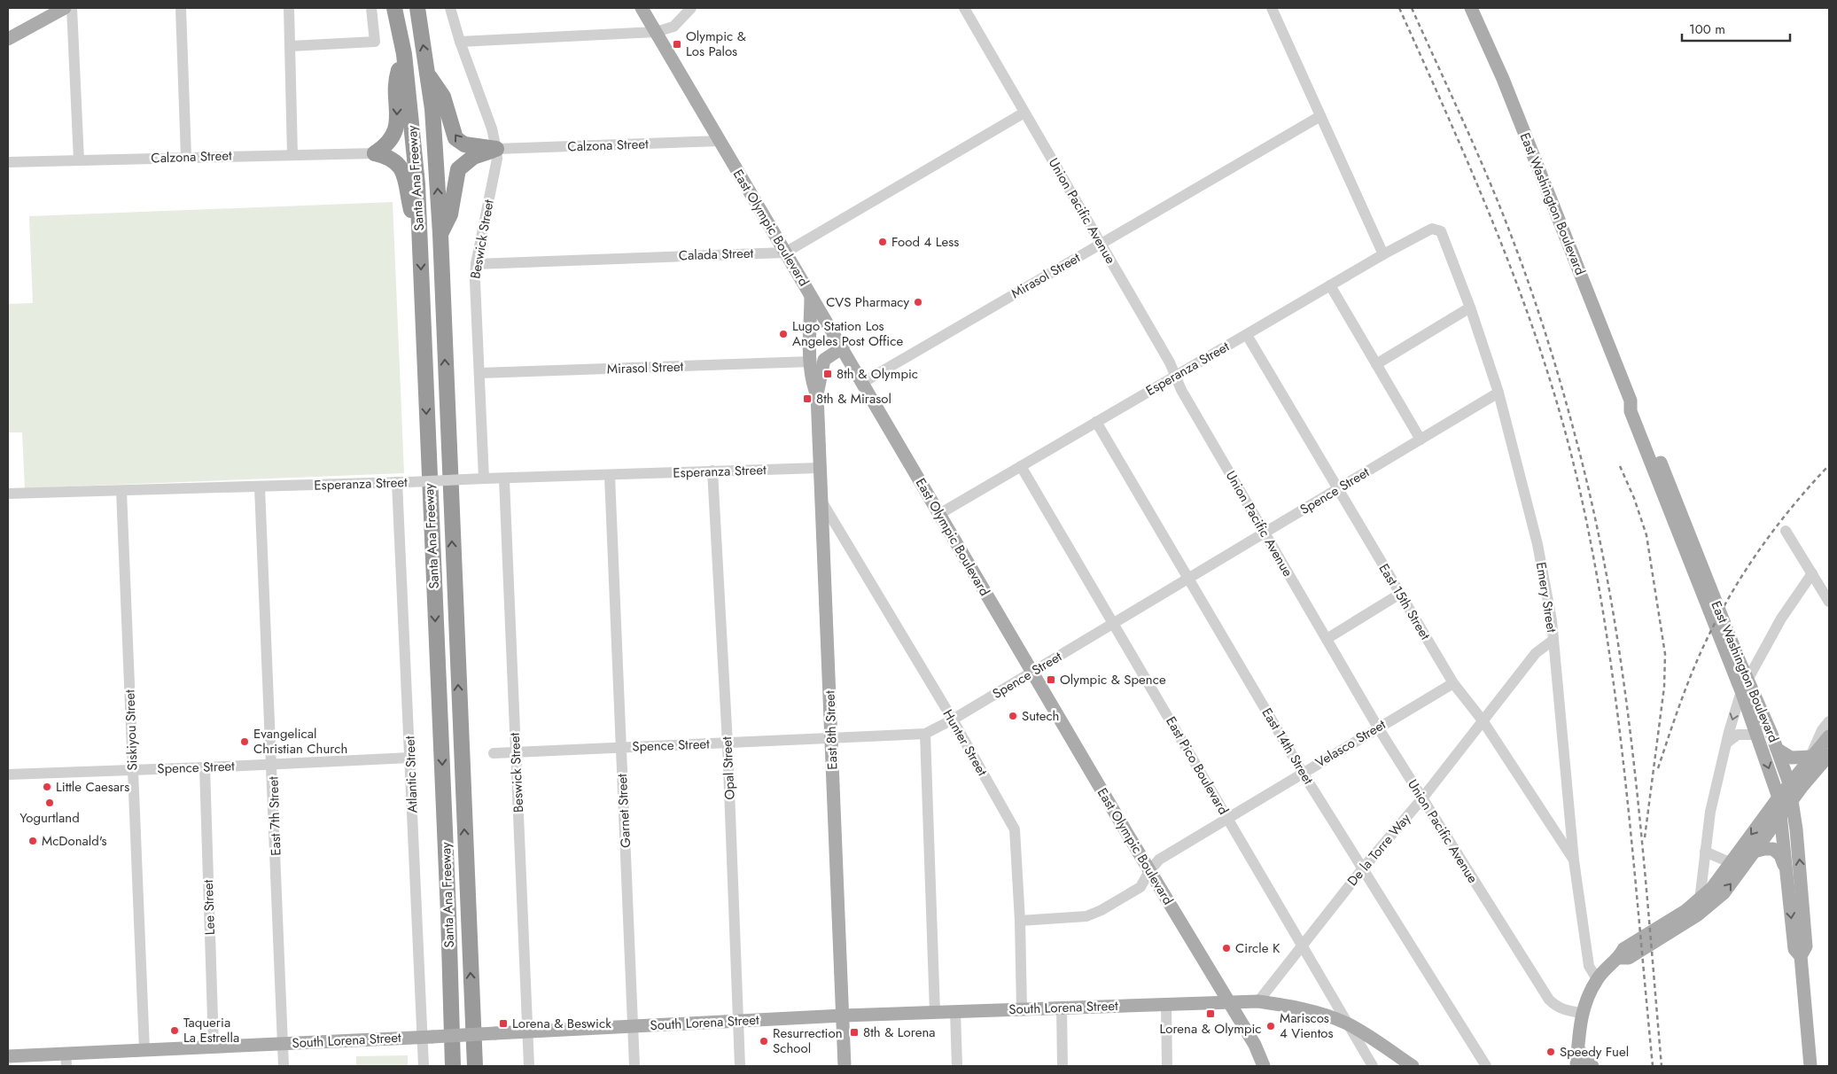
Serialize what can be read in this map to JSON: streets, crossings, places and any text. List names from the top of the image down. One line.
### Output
{"streets":{"highway":["Santa Ana Freeway"],"main road":["East Washington Boulevard","East Olympic Boulevard","East 8th Street","South Lorena Street"],"street":["Calzona Street","Union Pacific Avenue","Beswick Street","Calada Street","Mirasol Street","Esperanza Street","Spence Street","Emery Street","East 15th Street","Siskiyou Street","Hunter Street","Velasco Street","East 14th Street","East Pico Boulevard","Opal Street","Atlantic Street","Garnet Street","East 7th Street","De la Torre Way","Lee Street"]},"crossings":[["Calzona Street","East Olympic Boulevard"],["Calzona Street","Beswick Street"],["Union Pacific Avenue","Calada Street"],["Union Pacific Avenue","Mirasol Street"],["Union Pacific Avenue","Esperanza Street"],["Union Pacific Avenue","Spence Street"],["Union Pacific Avenue","Velasco Street"],["Union Pacific Avenue","De la Torre Way"],["East Olympic Boulevard","Calada Street"],["East Olympic Boulevard","Mirasol Street"],["East Olympic Boulevard","Esperanza Street"],["East Olympic Boulevard","Spence Street"],["East Olympic Boulevard","East 8th Street"],["East Olympic Boulevard","Velasco Street"],["East Olympic Boulevard","South Lorena Street"],["Beswick Street","Calada Street"],["Beswick Street","Mirasol Street"],["Beswick Street","Esperanza Street"],["Beswick Street","Spence Street"],["Beswick Street","South Lorena Street"],["Mirasol Street","East 8th Street"],["Esperanza Street","Emery Street"],["Esperanza Street","East 15th Street"],["Esperanza Street","Siskiyou Street"],["Esperanza Street","East 8th Street"],["Esperanza Street","East 14th Street"],["Esperanza Street","East Pico Boulevard"],["Esperanza Street","Opal Street"],["Esperanza Street","Atlantic Street"],["Esperanza Street","Garnet Street"],["Esperanza Street","East 7th Street"],["Spence Street","Emery Street"],["Spence Street","East 15th Street"],["Spence Street","Siskiyou Street"],["Spence Street","East 8th Street"],["Spence Street","Hunter Street"],["Spence Street","East 14th Street"],["Spence Street","East Pico Boulevard"],["Spence Street","Opal Street"],["Spence Street","Atlantic Street"],["Spence Street","Garnet Street"],["Spence Street","East 7th Street"],["Spence Street","Lee Street"],["Emery Street","East 15th Street"],["Emery Street","De la Torre Way"],["East 15th Street","Velasco Street"],["East 15th Street","De la Torre Way"],["Siskiyou Street","South Lorena Street"],["East 8th Street","Hunter Street"],["East 8th Street","South Lorena Street"],["Hunter Street","Velasco Street"],["Hunter Street","South Lorena Street"],["Velasco Street","East 14th Street"],["Velasco Street","East Pico Boulevard"],["East 14th Street","De la Torre Way"],["East Pico Boulevard","De la Torre Way"],["East Pico Boulevard","South Lorena Street"],["Opal Street","South Lorena Street"],["Atlantic Street","South Lorena Street"],["Garnet Street","South Lorena Street"],["East 7th Street","South Lorena Street"],["De la Torre Way","South Lorena Street"],["Lee Street","South Lorena Street"]],"places":{"transit":["Olympic & Los Palos","8th & Olympic","8th & Mirasol","Olympic & Spence","Lorena & Olympic","Lorena & Beswick","8th & Lorena"],"other":["Food 4 Less","CVS Pharmacy","Lugo Station Los Angeles Post Office","Sutech","Evangelical Christian Church","Little Caesars","Yogurtland","McDonald's","Circle K","Mariscos 4 Vientos","Taqueria La Estrella","Resurrection School","Speedy Fuel"]},"scale_bar":"100 m"}
